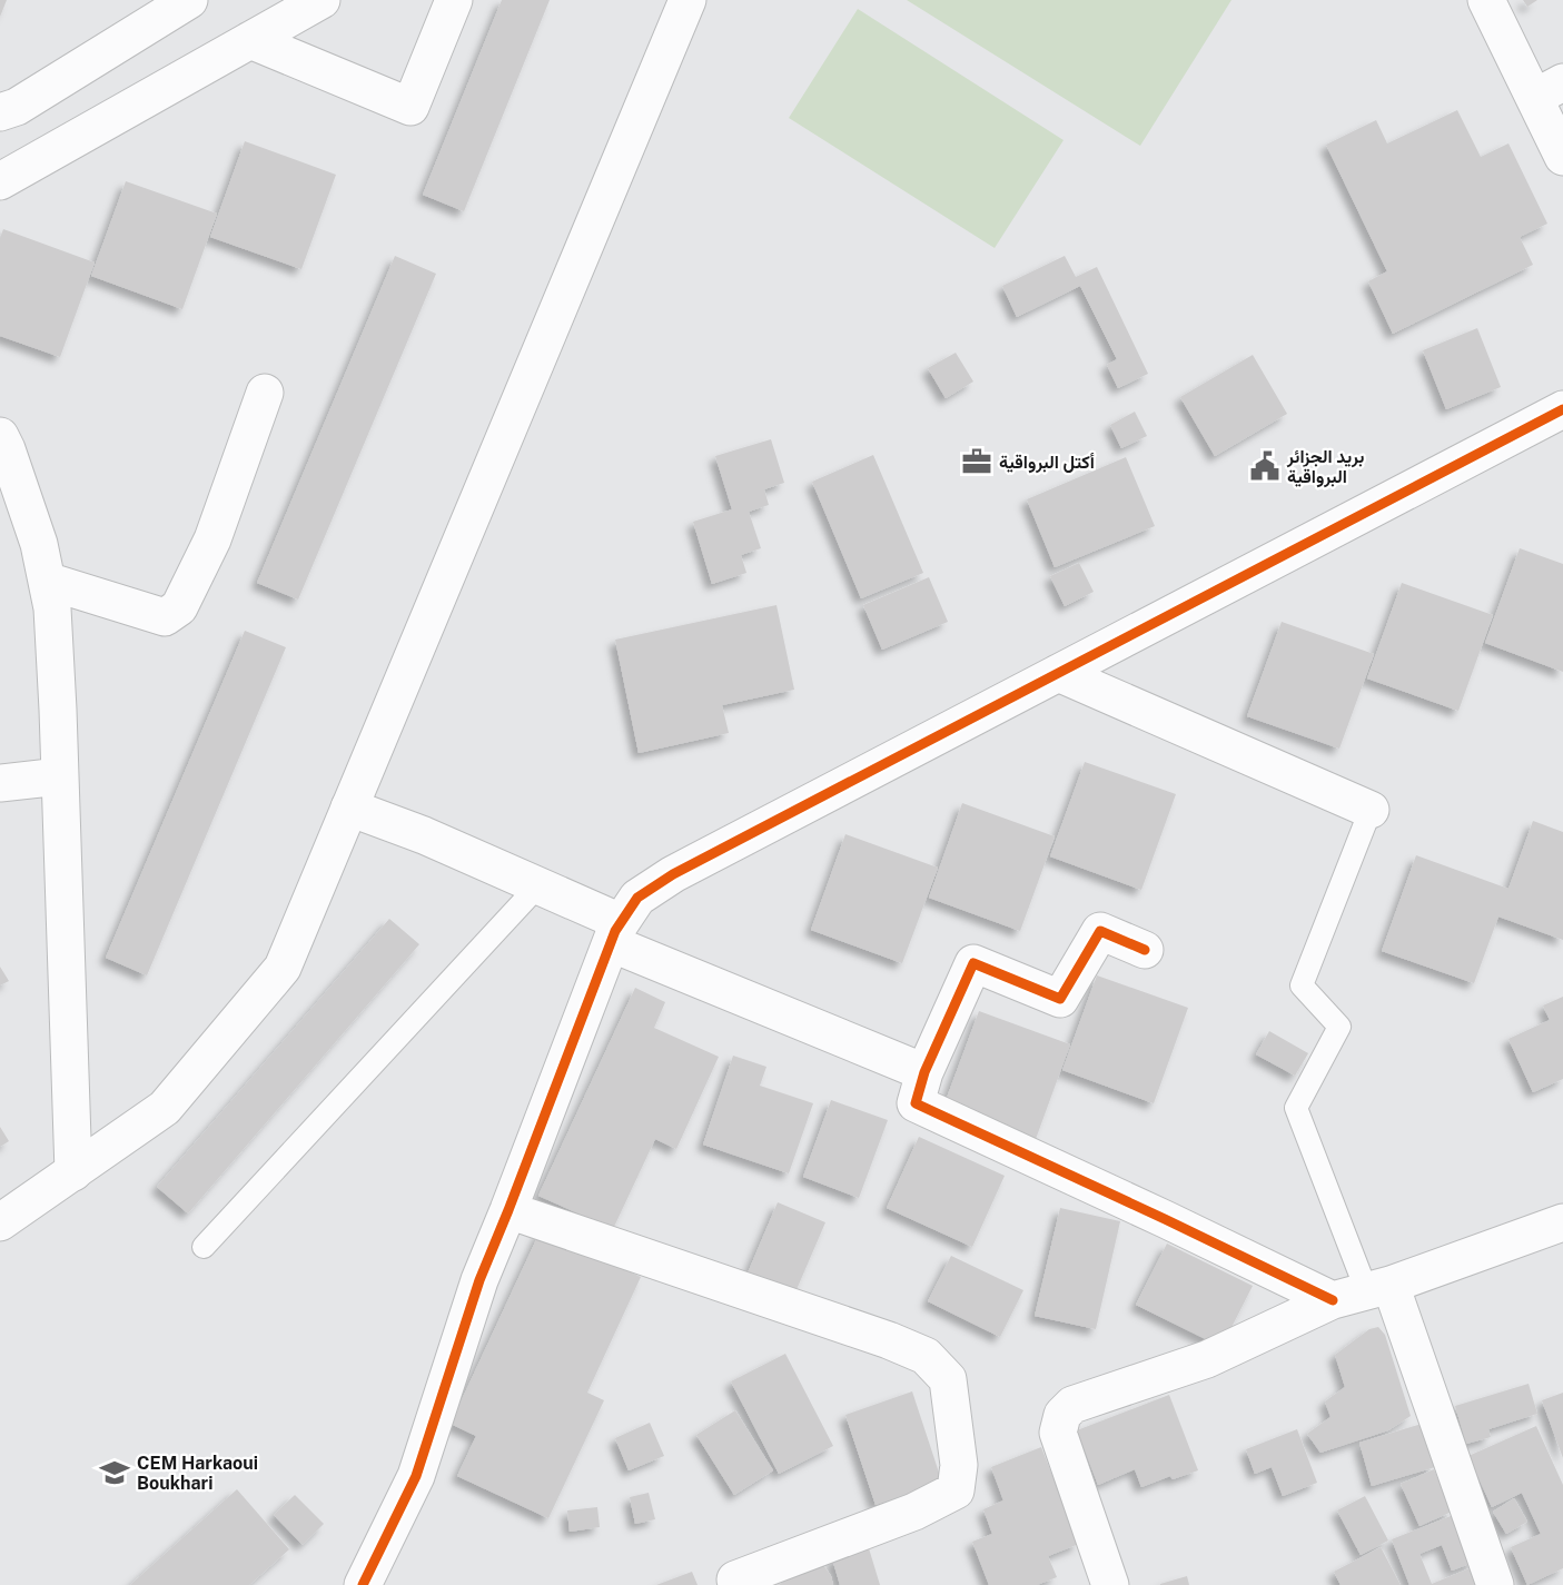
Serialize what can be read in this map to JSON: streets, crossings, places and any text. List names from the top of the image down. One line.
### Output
{"places":{"office":["أكتل البرواقية"],"public building":["بريد الجزائر البرواقية"],"school or university":["CEM Harkaoui Boukhari"]}}
